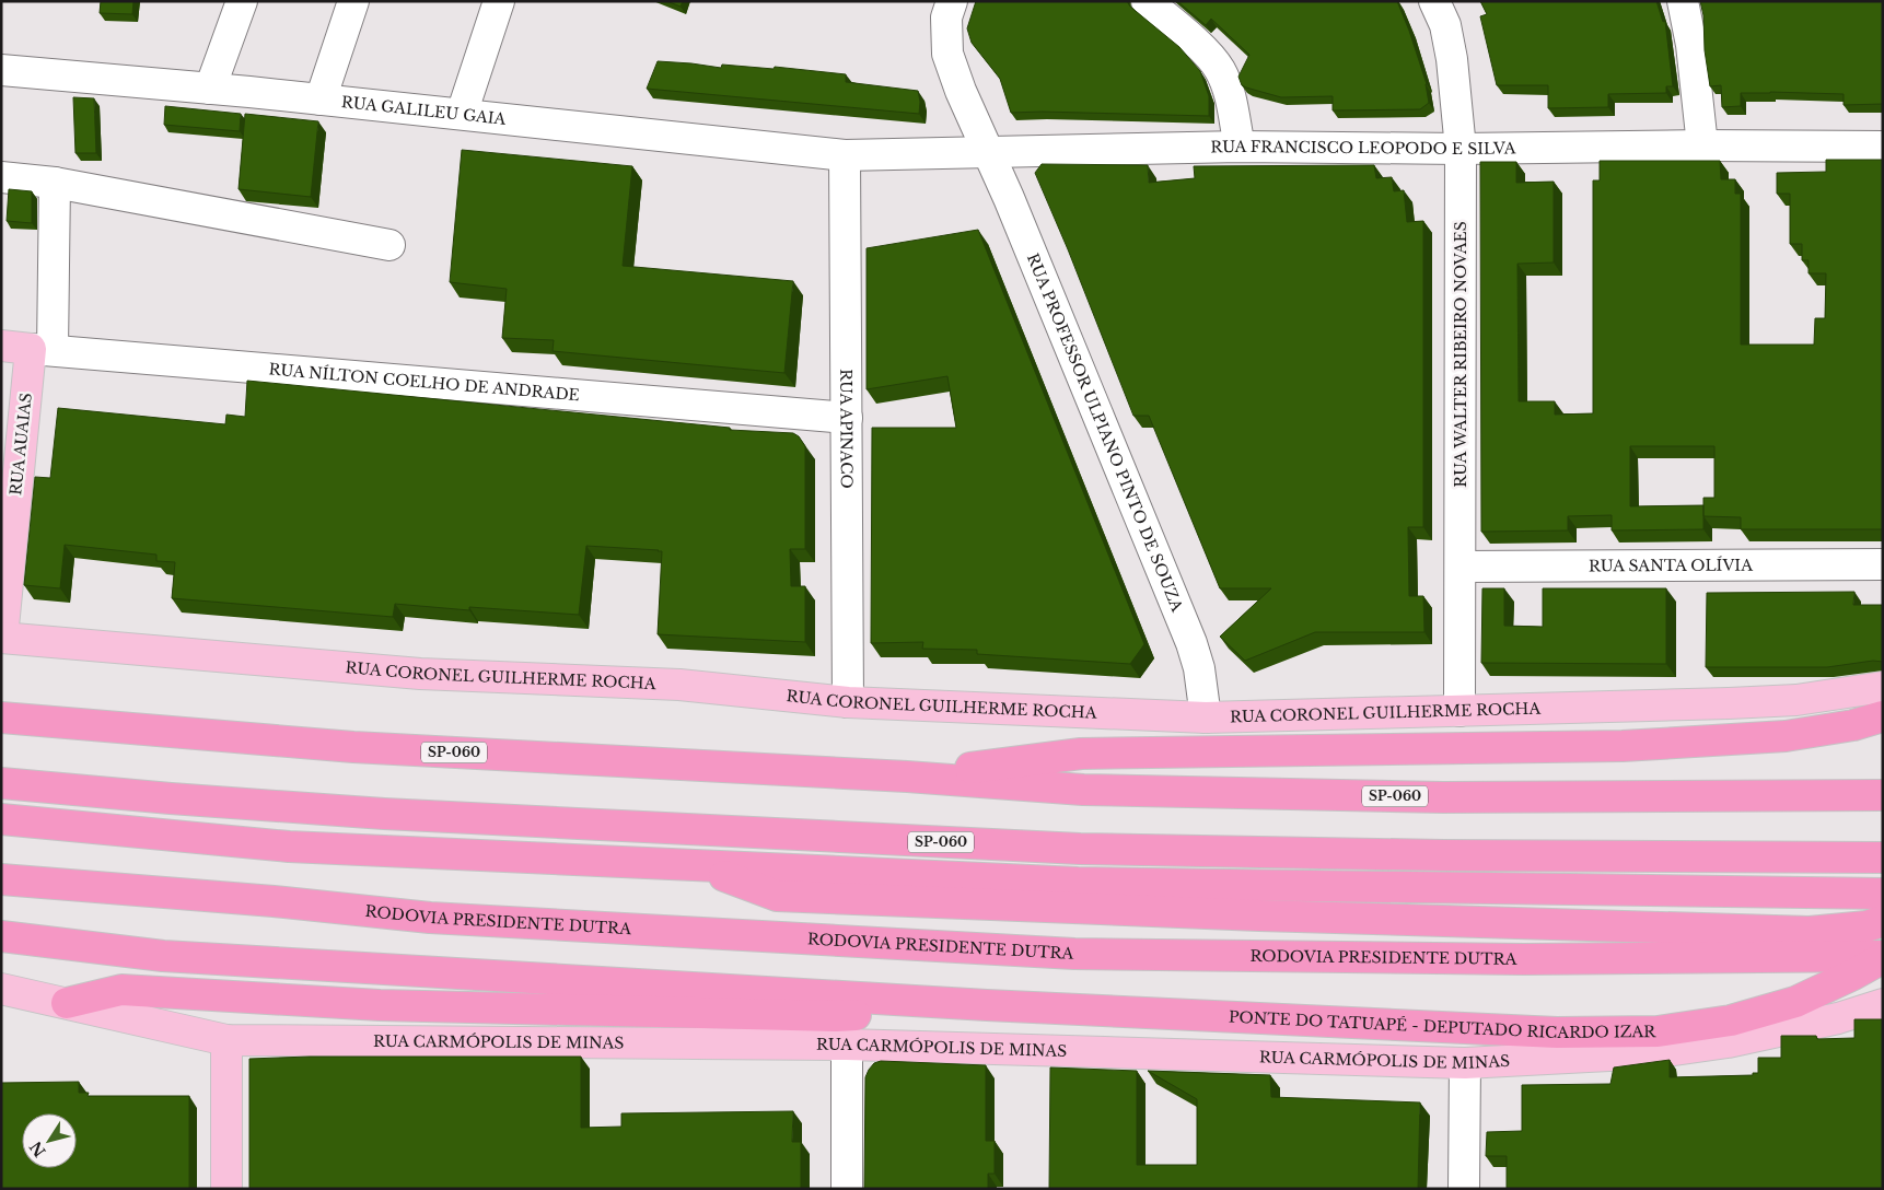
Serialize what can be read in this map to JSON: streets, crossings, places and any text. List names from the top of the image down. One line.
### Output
{"streets":{"highway":["SP-060","RODOVIA PRESIDENTE DUTRA","PONTE DO TATUAPÉ - DEPUTADO RICARDO IZAR"],"main road":["RUA NÍLTON COELHO DE ANDRADE","RUA AUAIAS","RUA CORONEL GUILHERME ROCHA","RUA CARMÓPOLIS DE MINAS"],"street":["RUA GALILEU GAIA","RUA FRANCISCO LEOPODO E SILVA","RUA WALTER RIBEIRO NOVAES","RUA APINACO","RUA PROFESSOR ULPIANO PINTO DE SOUZA","RUA SANTA OLÍVIA"]},"crossings":[["RUA GALILEU GAIA","RUA FRANCISCO LEOPODO E SILVA"],["RUA GALILEU GAIA","RUA APINACO"],["RUA FRANCISCO LEOPODO E SILVA","RUA WALTER RIBEIRO NOVAES"],["RUA FRANCISCO LEOPODO E SILVA","RUA APINACO"],["RUA FRANCISCO LEOPODO E SILVA","RUA PROFESSOR ULPIANO PINTO DE SOUZA"],["RUA WALTER RIBEIRO NOVAES","RUA SANTA OLÍVIA"],["RUA WALTER RIBEIRO NOVAES","RUA CORONEL GUILHERME ROCHA"],["RUA NÍLTON COELHO DE ANDRADE","RUA APINACO"],["RUA NÍLTON COELHO DE ANDRADE","RUA AUAIAS"],["RUA APINACO","RUA CORONEL GUILHERME ROCHA"],["RUA PROFESSOR ULPIANO PINTO DE SOUZA","RUA CORONEL GUILHERME ROCHA"],["RUA AUAIAS","RUA CORONEL GUILHERME ROCHA"],["RODOVIA PRESIDENTE DUTRA","PONTE DO TATUAPÉ - DEPUTADO RICARDO IZAR"]],"north":"bottom left"}
